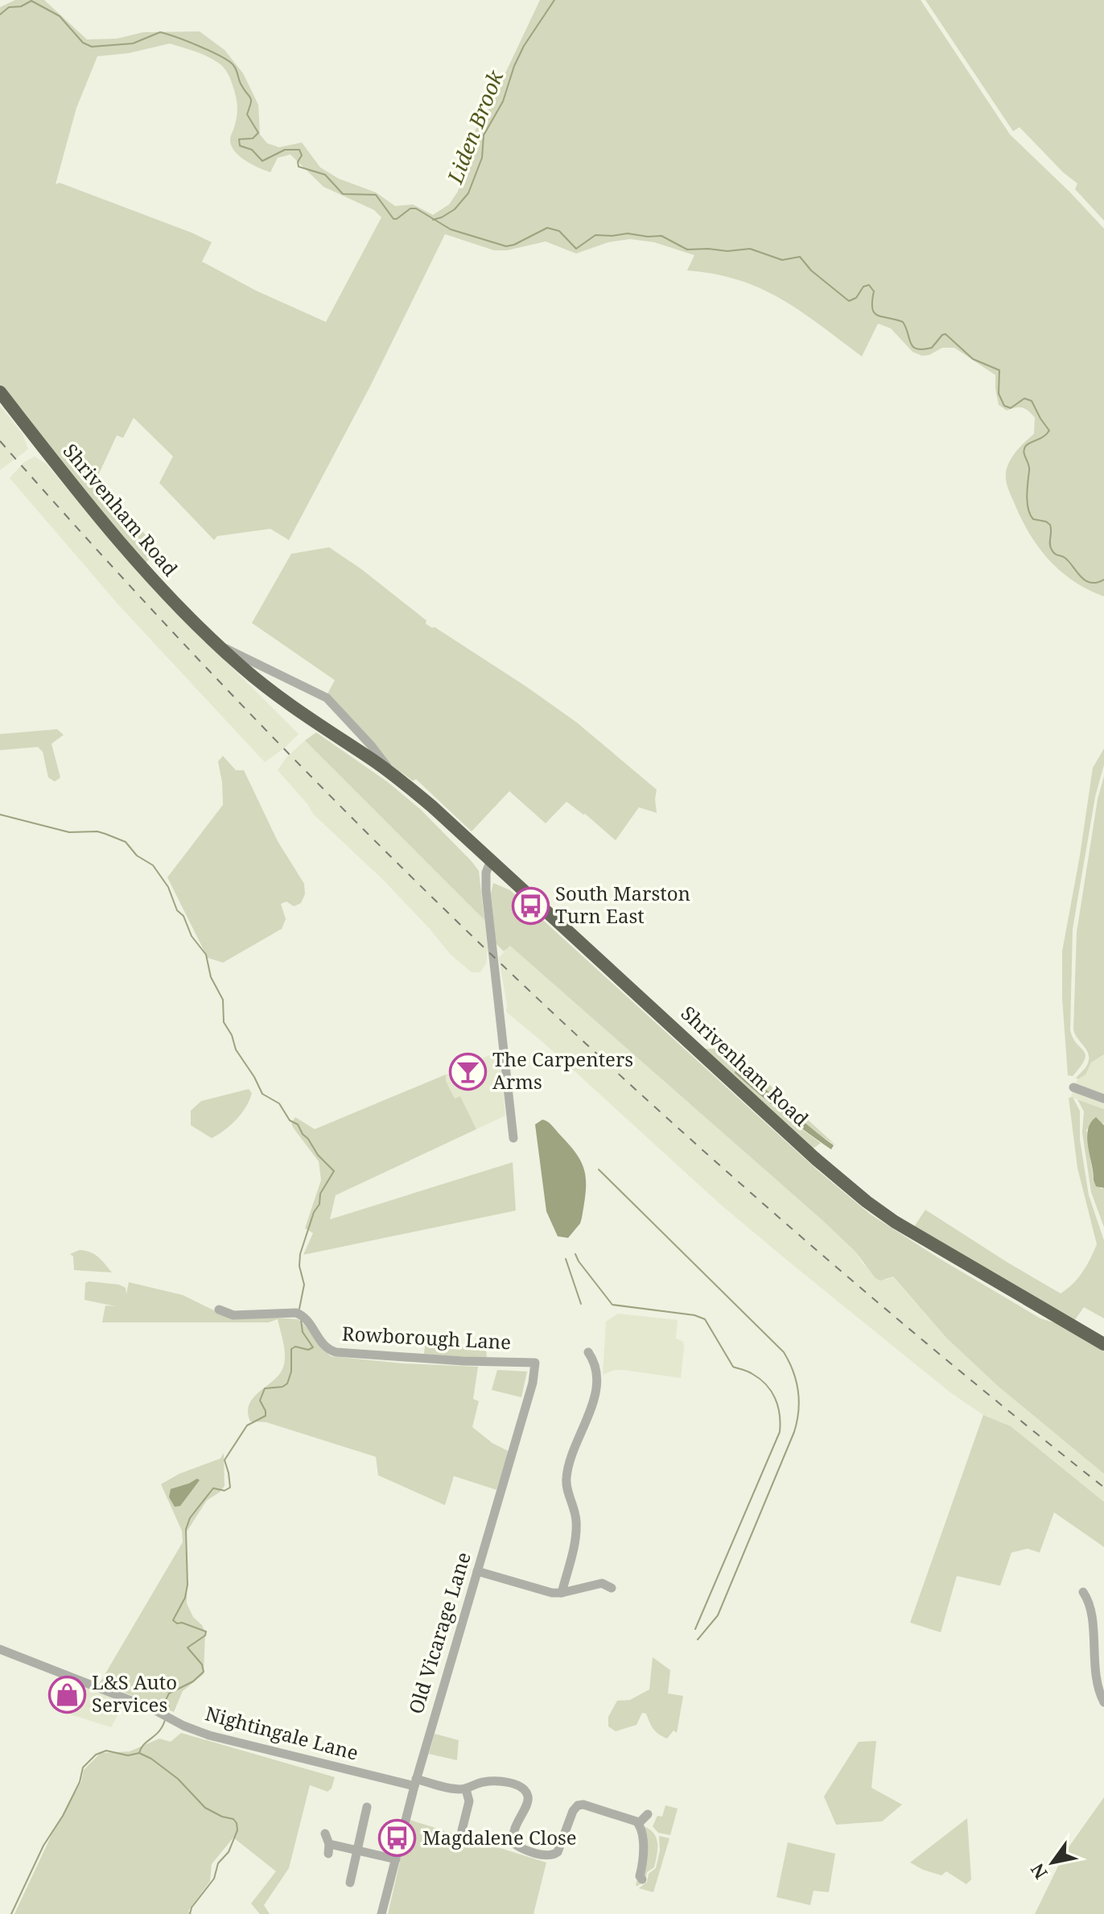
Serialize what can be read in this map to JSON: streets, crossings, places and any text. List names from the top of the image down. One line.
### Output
{"streets":{"highway":["Shrivenham Road"],"street":["Rowborough Lane","Old Vicarage Lane","Nightingale Lane"]},"crossings":[["Rowborough Lane","Old Vicarage Lane"],["Old Vicarage Lane","Nightingale Lane"]],"water":["Liden Brook"],"places":{"bus stop":["South Marston Turn East","Magdalene Close"],"bar":["The Carpenters Arms"],"shop":["L&S Auto Services"]},"north":"bottom left"}
